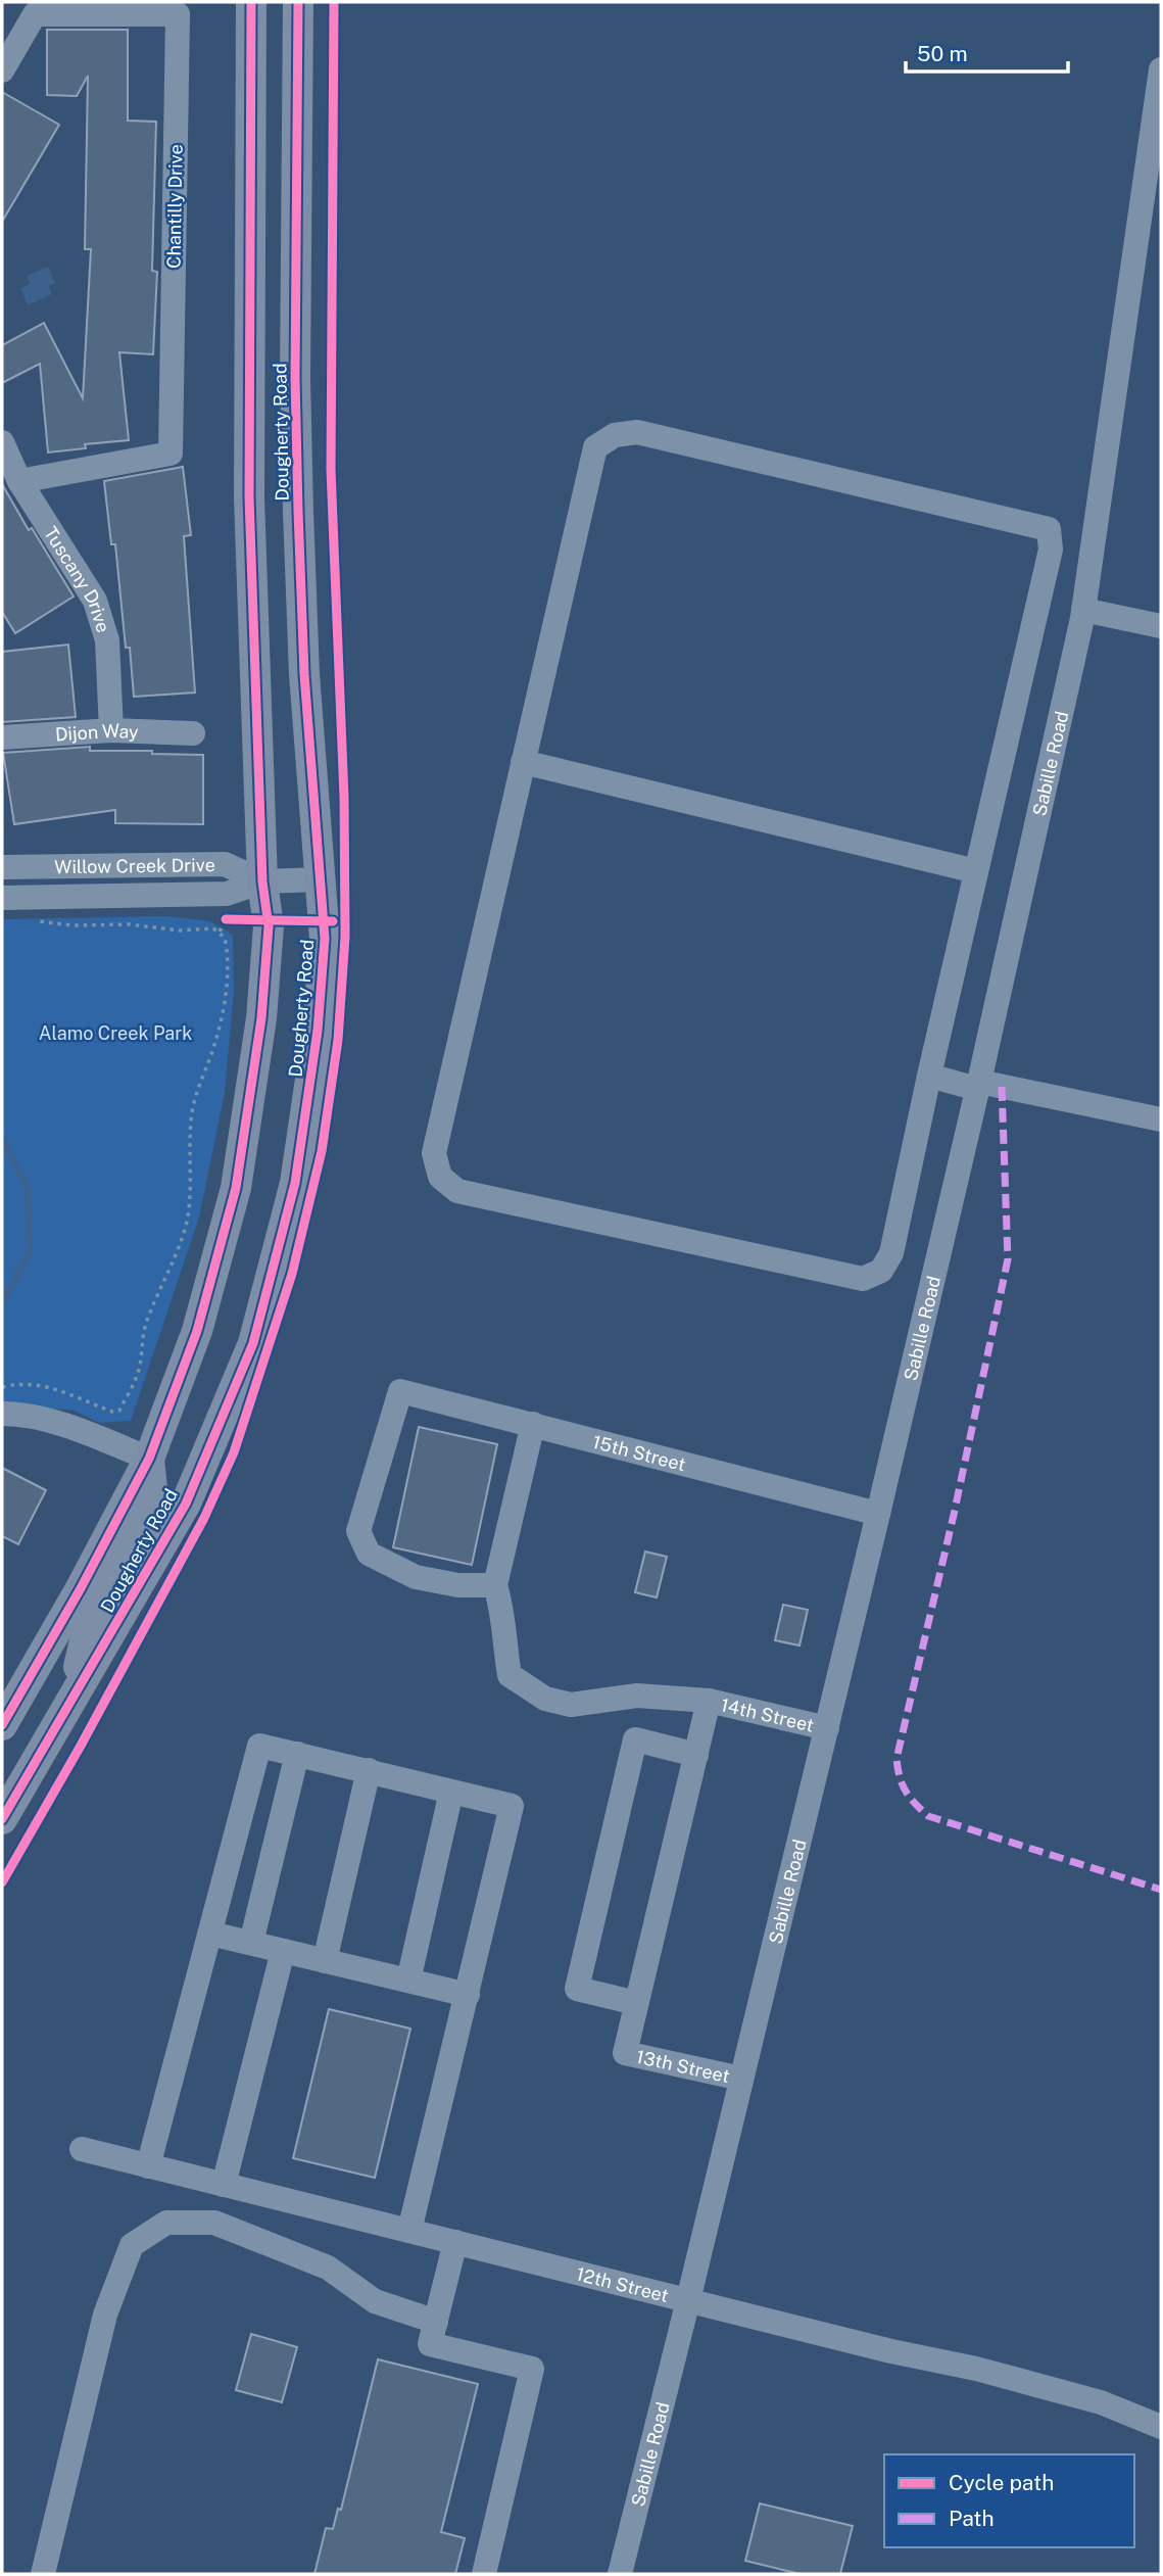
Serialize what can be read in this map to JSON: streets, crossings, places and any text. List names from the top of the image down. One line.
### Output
{"streets":{"main road":["Dougherty Road"],"street":["Chantilly Drive","Tuscany Drive","Dijon Way","Sabille Road","Willow Creek Drive","15th Street","14th Street","13th Street","12th Street"]},"crossings":[["Chantilly Drive","Tuscany Drive"],["Dougherty Road","Willow Creek Drive"],["Tuscany Drive","Dijon Way"],["Sabille Road","15th Street"],["Sabille Road","14th Street"],["Sabille Road","13th Street"],["Sabille Road","12th Street"],["15th Street","14th Street"]],"parks":["Alamo Creek Park"],"legend":["Cycle path","Path"],"scale_bar":"50 m"}
